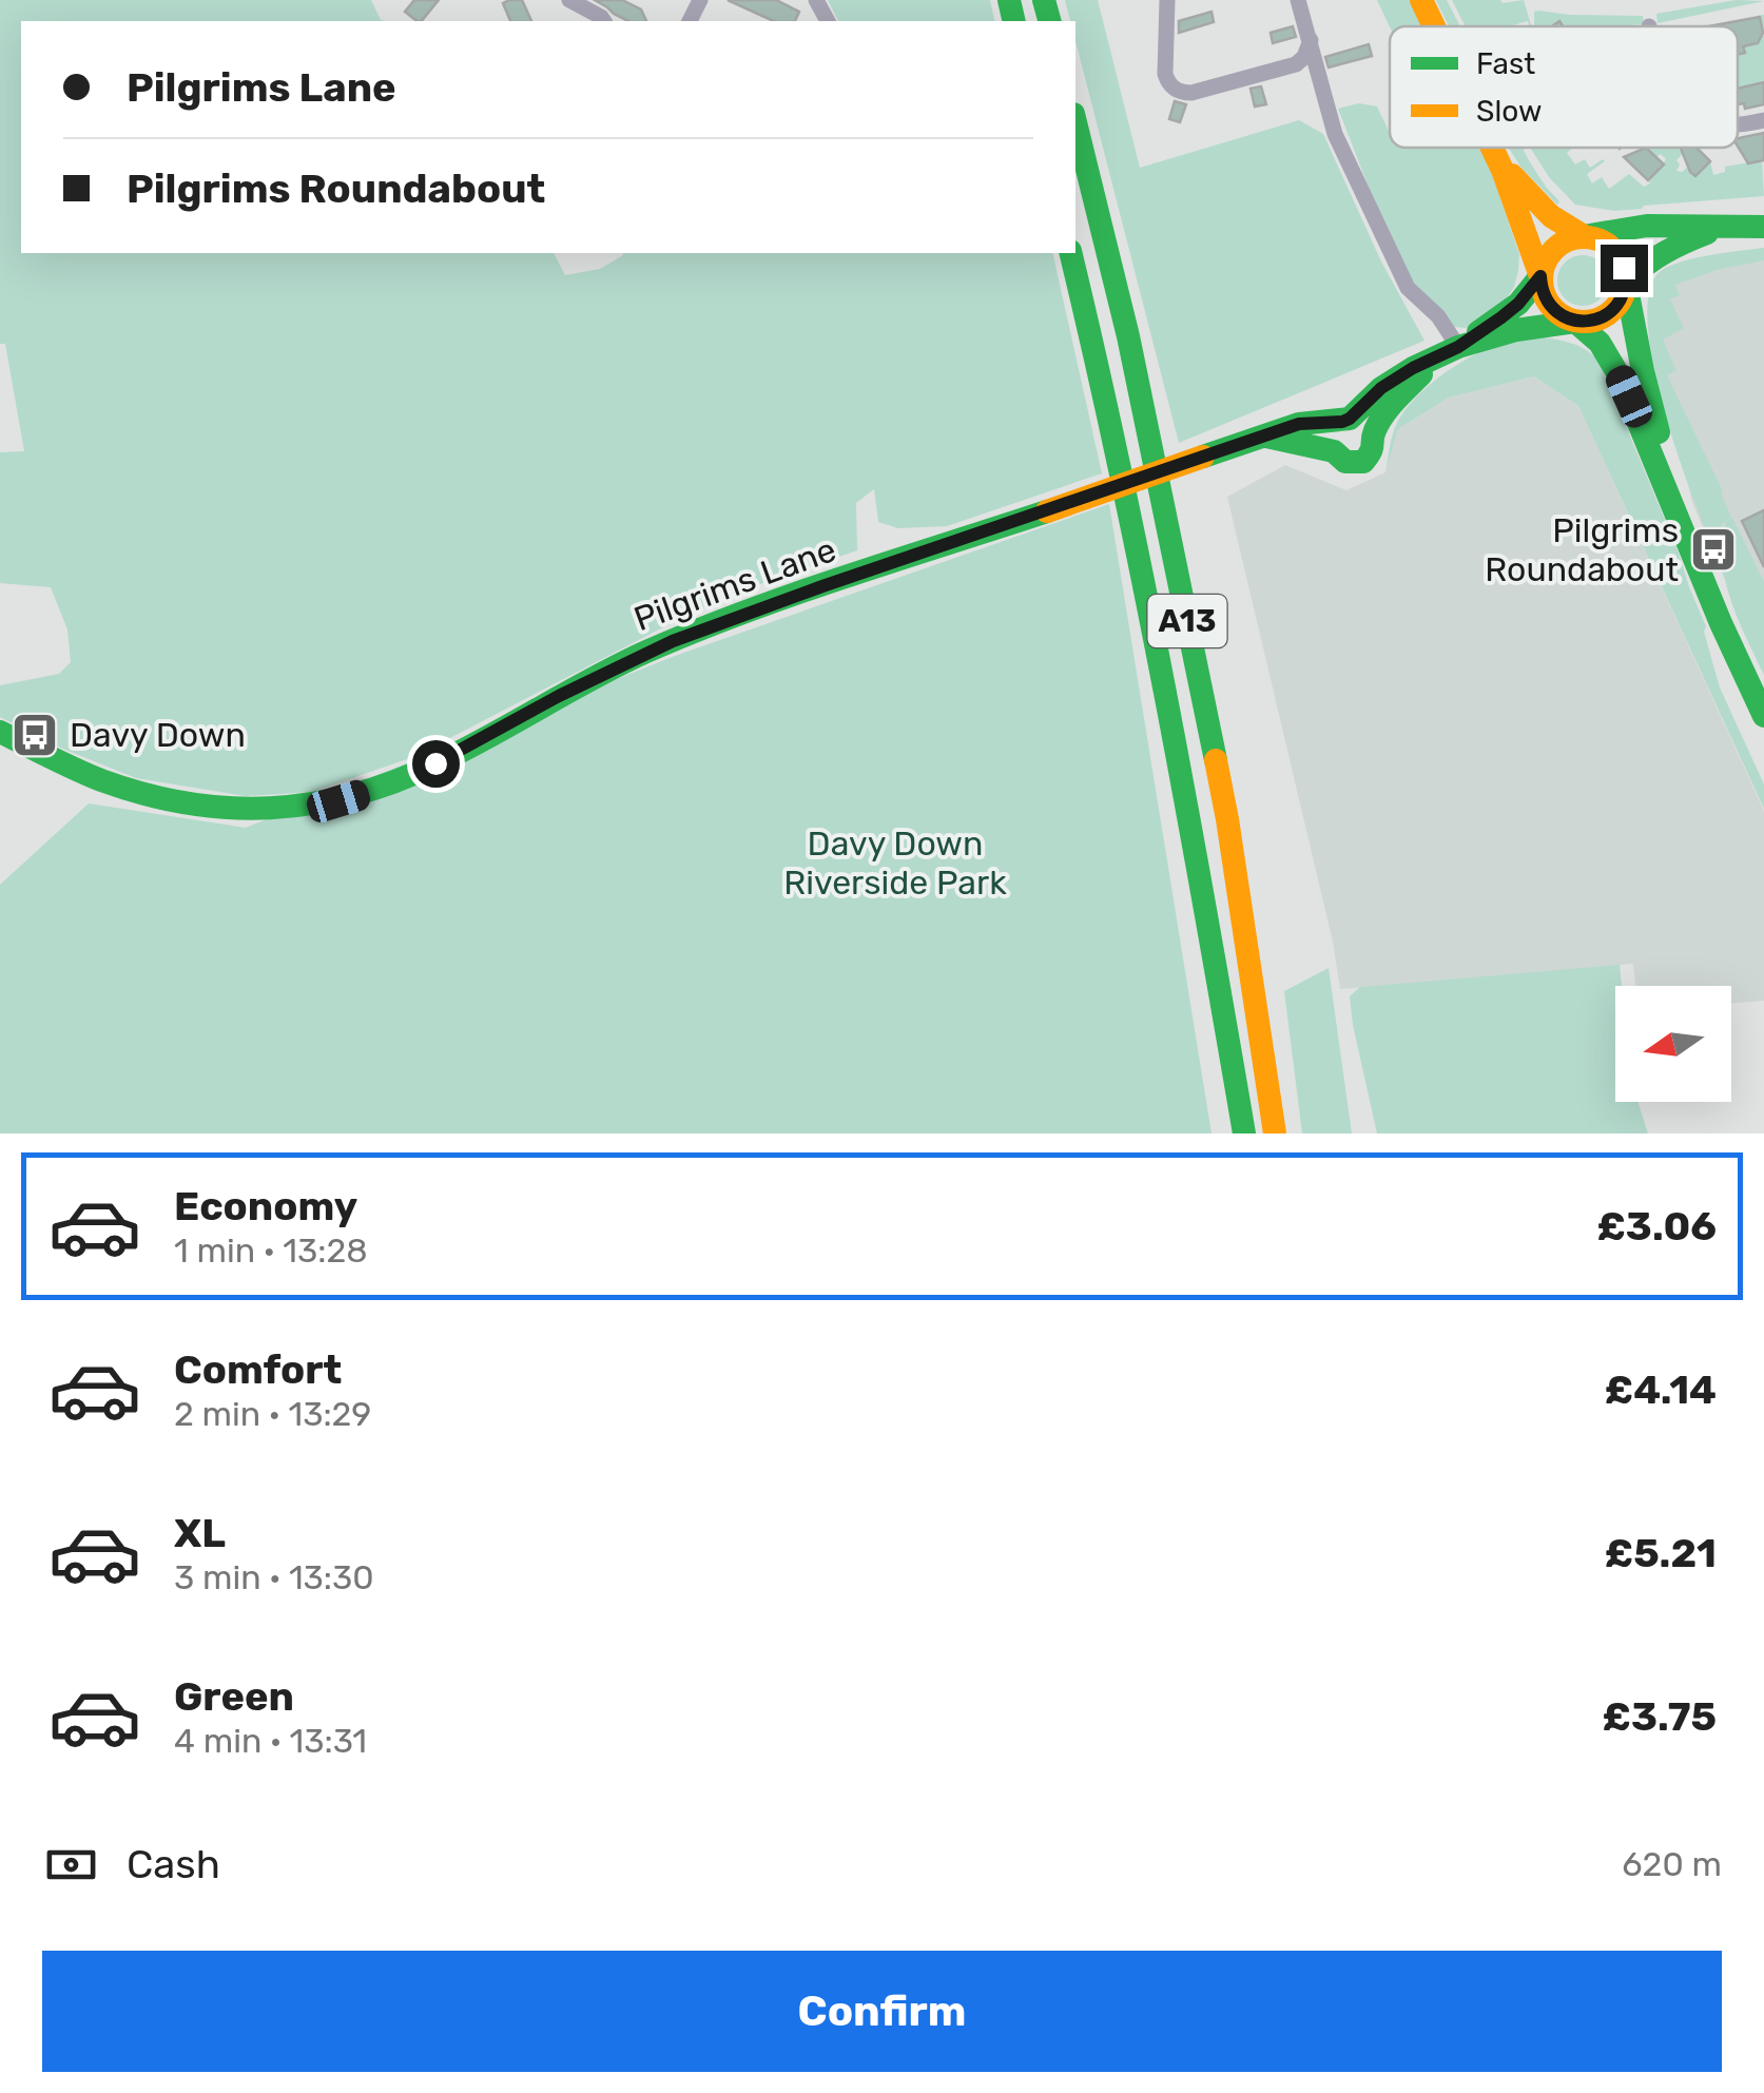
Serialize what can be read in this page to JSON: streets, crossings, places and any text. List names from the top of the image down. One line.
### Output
{"streets":{"main road":["Pilgrims Lane","A13"]},"parks":["Davy Down Riverside Park"],"places":{"bus stop":["Pilgrims Roundabout","Davy Down"]},"legend":["Fast","Slow"],"north":"left","page":{"banner":["Pilgrims Lane","Pilgrims Roundabout"],"list":[{"name":"Economy","note":"1 min · 13:28","value":"£3.06"},{"name":"Comfort","note":"2 min · 13:29","value":"£4.14"},{"name":"XL","note":"3 min · 13:30","value":"£5.21"},{"name":"Green","note":"4 min · 13:31","value":"£3.75"}],"pay":["Cash","620 m"],"buttons":"Confirm"}}
